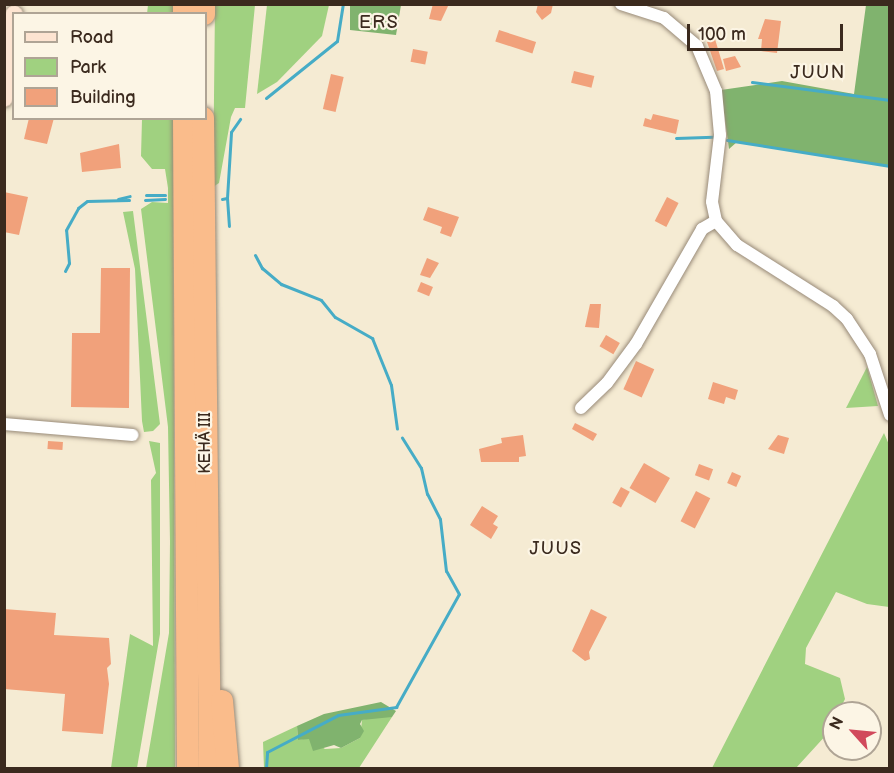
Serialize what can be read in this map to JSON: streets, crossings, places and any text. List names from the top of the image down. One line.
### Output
{"streets":{"highway":["KEHÄ III"]},"districts":["ERS","JUUN","JUUS"],"legend":["Road","Park","Building"],"scale_bar":"100 m","north":"top left"}
